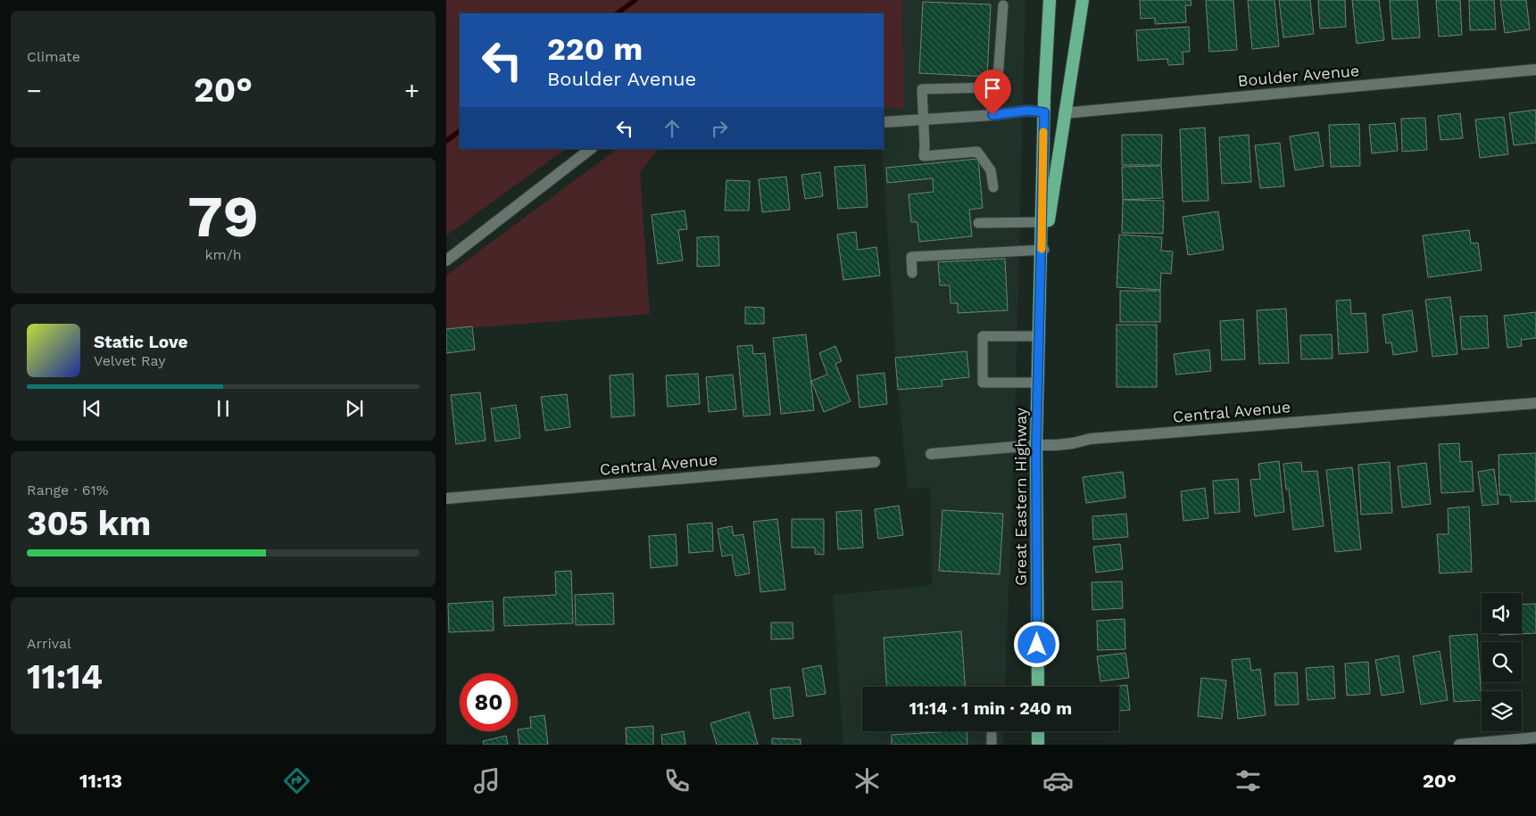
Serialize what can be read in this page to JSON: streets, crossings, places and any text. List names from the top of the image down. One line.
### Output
{"streets":{"highway":["Great Eastern Highway"],"street":["Boulder Avenue","Central Avenue"]},"crossings":[["Boulder Avenue","Great Eastern Highway"],["Central Avenue","Great Eastern Highway"]],"page":{"tile":["Climate",["79","km/h"],["Range · 61%","305 km"],["Arrival","11:14"]],"turn":["220 m","Boulder Avenue"],"heat":["−","20°","+"],"song":["Static Love","Velvet Ray"],"limit":"80","trip":"11:14 · 1 min · 240 m","tabs":["11:13","20°"]}}
